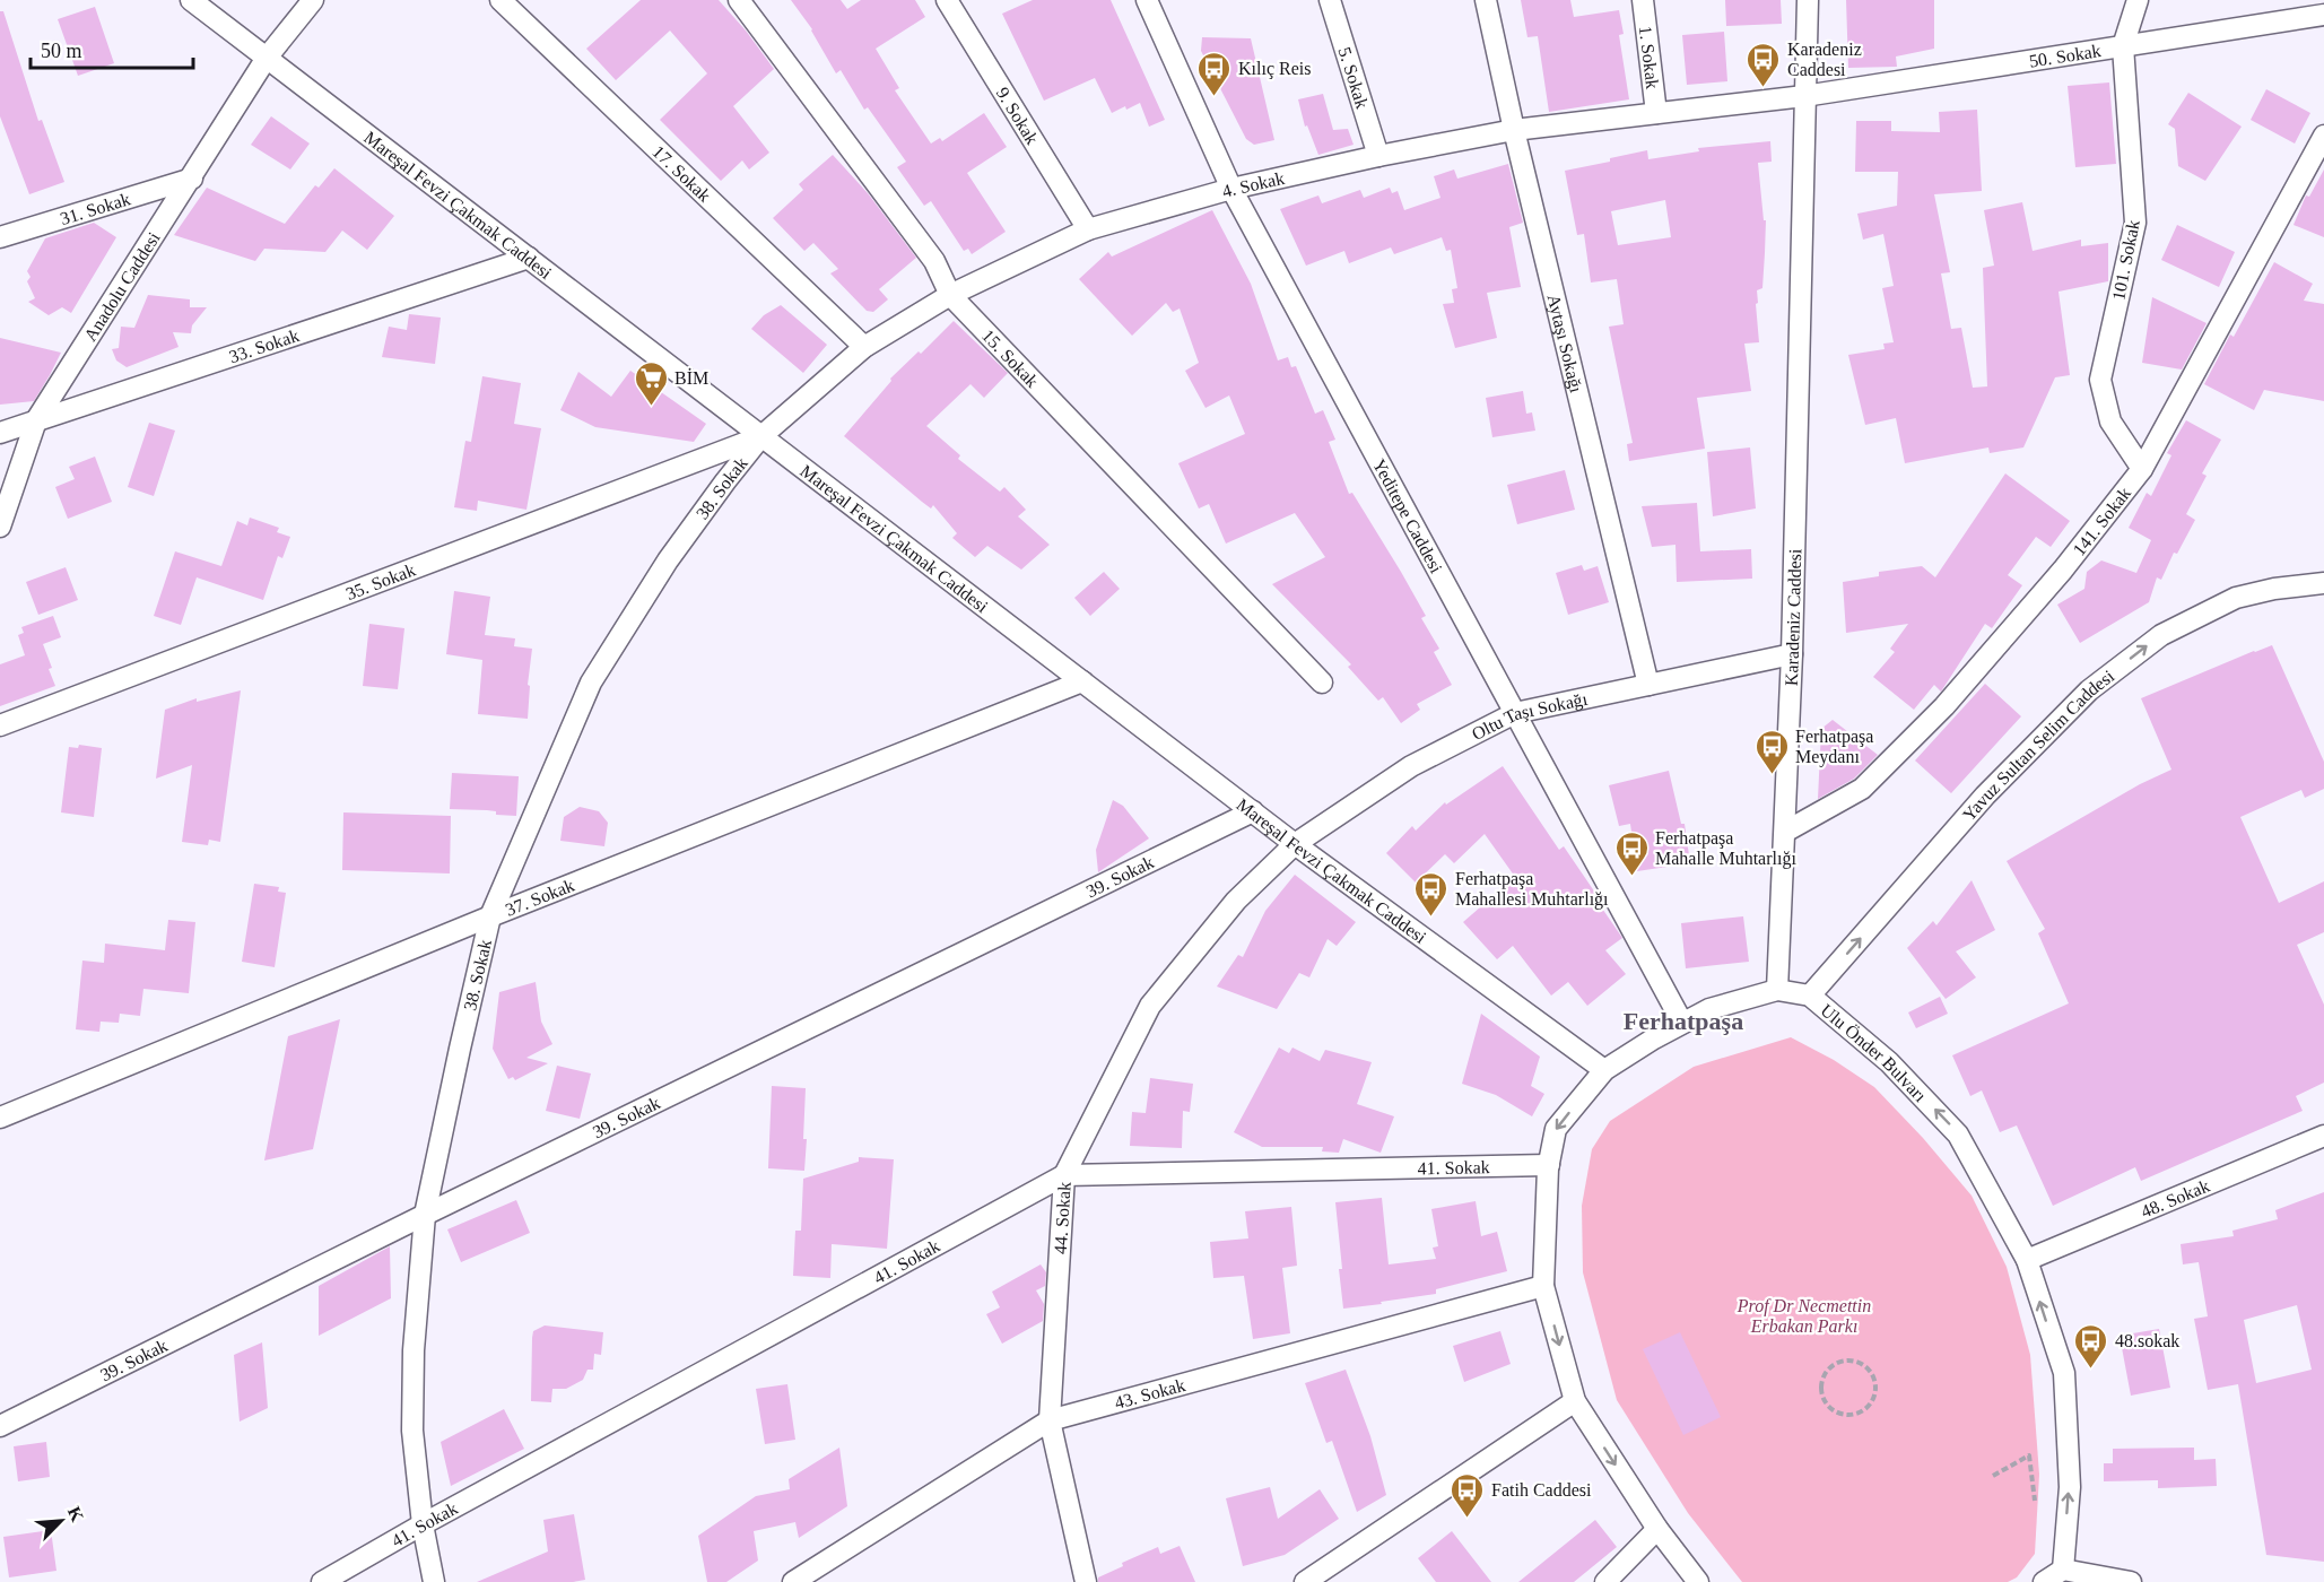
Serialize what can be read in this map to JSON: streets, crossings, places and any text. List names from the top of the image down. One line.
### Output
{"streets":{"street":["50. Sokak","1. Sokak","5. Sokak","9. Sokak","17. Sokak","4. Sokak","Mareşal Fevzi Çakmak Caddesi","31. Sokak","101. Sokak","Anadolu Caddesi","Aytaşı Sokağı","33. Sokak","15. Sokak","38. Sokak","Yeditepe Caddesi","141. Sokak","35. Sokak","Karadeniz Caddesi","Oltu Taşı Sokağı","Yavuz Sultan Selim Caddesi","39. Sokak","37. Sokak","Ulu Önder Bulvarı","41. Sokak","48. Sokak","44. Sokak","43. Sokak"]},"crossings":[["50. Sokak","4. Sokak"],["50. Sokak","101. Sokak"],["50. Sokak","Karadeniz Caddesi"],["1. Sokak","4. Sokak"],["5. Sokak","4. Sokak"],["9. Sokak","4. Sokak"],["17. Sokak","4. Sokak"],["4. Sokak","Mareşal Fevzi Çakmak Caddesi"],["4. Sokak","Aytaşı Sokağı"],["4. Sokak","15. Sokak"],["4. Sokak","38. Sokak"],["4. Sokak","Yeditepe Caddesi"],["4. Sokak","35. Sokak"],["4. Sokak","Karadeniz Caddesi"],["Mareşal Fevzi Çakmak Caddesi","Anadolu Caddesi"],["Mareşal Fevzi Çakmak Caddesi","33. Sokak"],["Mareşal Fevzi Çakmak Caddesi","38. Sokak"],["Mareşal Fevzi Çakmak Caddesi","35. Sokak"],["Mareşal Fevzi Çakmak Caddesi","Oltu Taşı Sokağı"],["Mareşal Fevzi Çakmak Caddesi","39. Sokak"],["Mareşal Fevzi Çakmak Caddesi","37. Sokak"],["Mareşal Fevzi Çakmak Caddesi","Ulu Önder Bulvarı"],["Mareşal Fevzi Çakmak Caddesi","44. Sokak"],["31. Sokak","Anadolu Caddesi"],["101. Sokak","141. Sokak"],["Anadolu Caddesi","33. Sokak"],["Aytaşı Sokağı","Oltu Taşı Sokağı"],["38. Sokak","35. Sokak"],["38. Sokak","39. Sokak"],["38. Sokak","37. Sokak"],["38. Sokak","41. Sokak"],["Yeditepe Caddesi","Oltu Taşı Sokağı"],["Yeditepe Caddesi","Ulu Önder Bulvarı"],["141. Sokak","Karadeniz Caddesi"],["Karadeniz Caddesi","Oltu Taşı Sokağı"],["Karadeniz Caddesi","Ulu Önder Bulvarı"],["Oltu Taşı Sokağı","44. Sokak"],["Yavuz Sultan Selim Caddesi","Ulu Önder Bulvarı"],["Ulu Önder Bulvarı","41. Sokak"],["Ulu Önder Bulvarı","48. Sokak"],["Ulu Önder Bulvarı","43. Sokak"],["41. Sokak","44. Sokak"],["44. Sokak","43. Sokak"]],"one_way":["Yavuz Sultan Selim Caddesi"],"districts":["Ferhatpaşa"],"parks":["Prof Dr Necmettin Erbakan Parkı"],"places":{"bus stop":["Karadeniz Caddesi","Kılıç Reis","Ferhatpaşa Meydanı","Ferhatpaşa Mahalle Muhtarlığı","Ferhatpaşa Mahallesi Muhtarlığı","48.sokak","Fatih Caddesi"],"supermarket":["BİM"]},"scale_bar":"50 m","north":"top right"}
